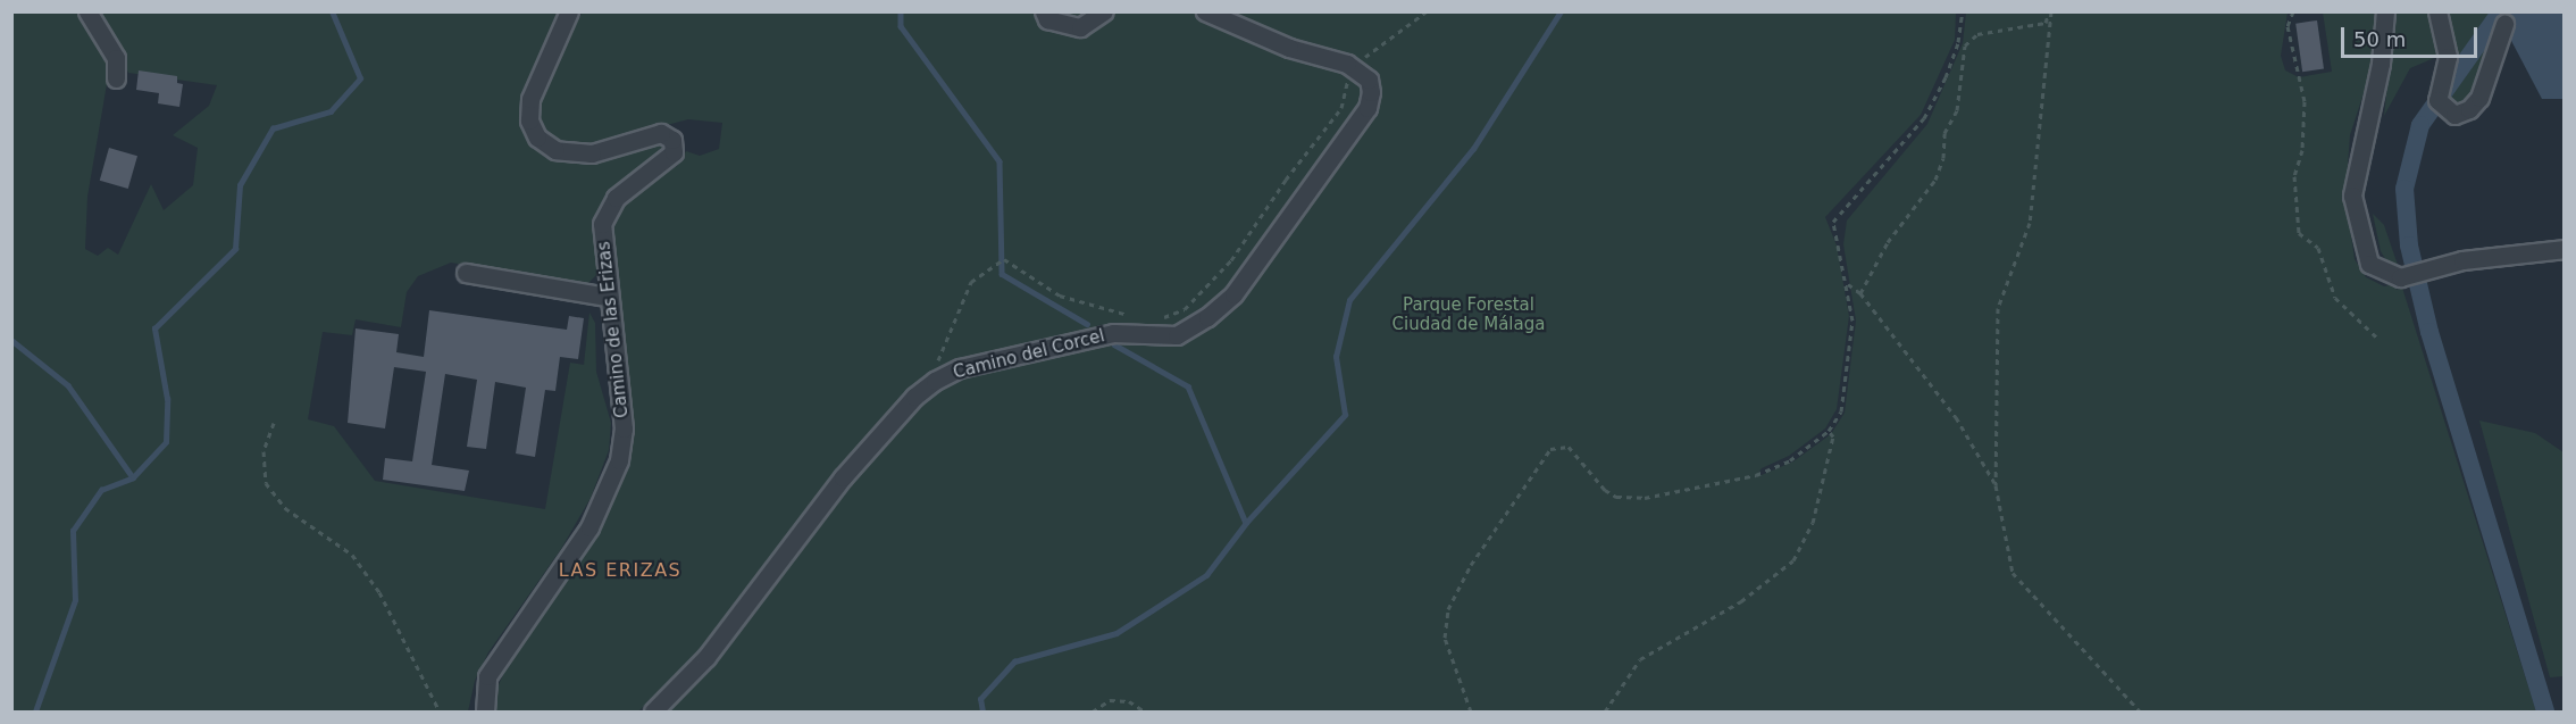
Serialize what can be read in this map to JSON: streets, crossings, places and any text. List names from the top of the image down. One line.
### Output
{"streets":{"street":["Camino de las Erizas","Camino del Corcel"]},"districts":["LAS ERIZAS"],"parks":["Parque Forestal Ciudad de Málaga"],"scale_bar":"50 m"}
